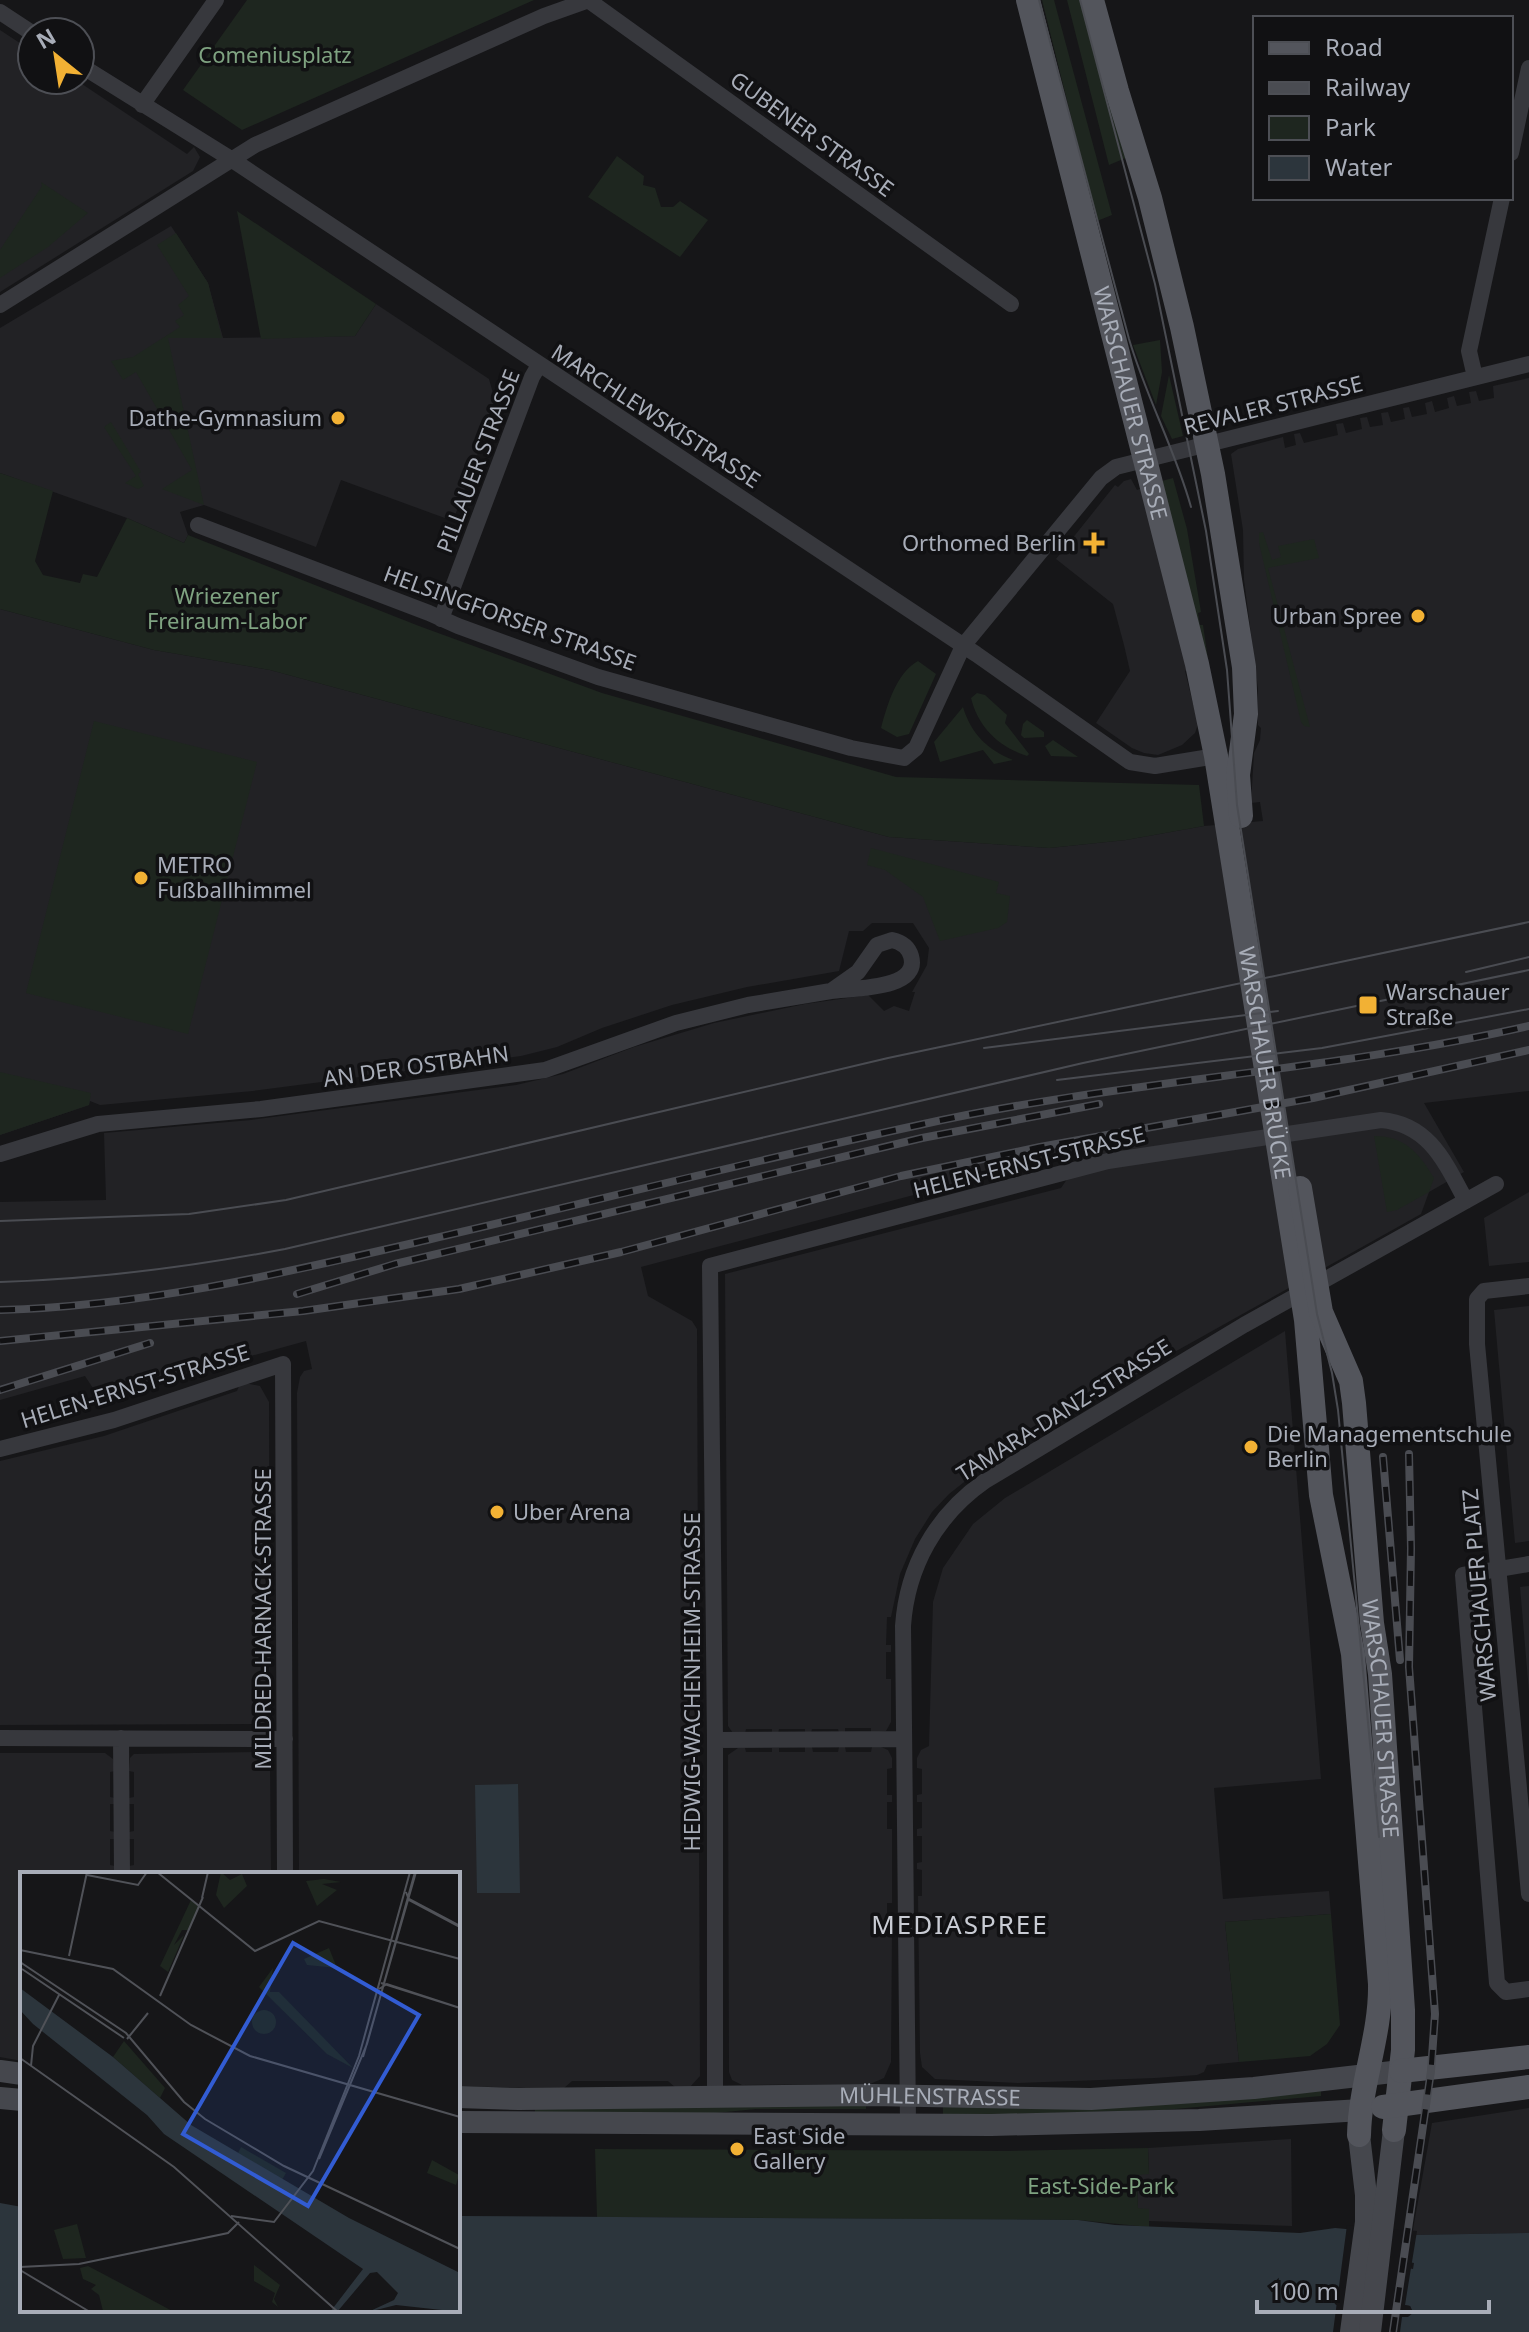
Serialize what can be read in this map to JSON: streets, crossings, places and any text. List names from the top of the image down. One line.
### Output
{"streets":{"main road":["WARSCHAUER STRASSE","WARSCHAUER BRÜCKE","MÜHLENSTRASSE"],"street":["GUBENER STRASSE","REVALER STRASSE","MARCHLEWSKISTRASSE","PILLAUER STRASSE","HELSINGFORSER STRASSE","AN DER OSTBAHN","HELEN-ERNST-STRASSE","TAMARA-DANZ-STRASSE","WARSCHAUER PLATZ","MILDRED-HARNACK-STRASSE","HEDWIG-WACHENHEIM-STRASSE"]},"crossings":[["WARSCHAUER STRASSE","REVALER STRASSE"],["WARSCHAUER STRASSE","MARCHLEWSKISTRASSE"],["WARSCHAUER STRASSE","WARSCHAUER BRÜCKE"],["WARSCHAUER STRASSE","MÜHLENSTRASSE"],["REVALER STRASSE","MARCHLEWSKISTRASSE"],["REVALER STRASSE","HELSINGFORSER STRASSE"],["MARCHLEWSKISTRASSE","PILLAUER STRASSE"],["MARCHLEWSKISTRASSE","HELSINGFORSER STRASSE"],["PILLAUER STRASSE","HELSINGFORSER STRASSE"],["HELEN-ERNST-STRASSE","TAMARA-DANZ-STRASSE"],["HELEN-ERNST-STRASSE","MILDRED-HARNACK-STRASSE"],["HELEN-ERNST-STRASSE","HEDWIG-WACHENHEIM-STRASSE"],["TAMARA-DANZ-STRASSE","MÜHLENSTRASSE"],["HEDWIG-WACHENHEIM-STRASSE","MÜHLENSTRASSE"]],"districts":["MEDIASPREE"],"parks":["Comeniusplatz","Wriezener Freiraum-Labor","East-Side-Park"],"places":{"other":["Dathe-Gymnasium","Urban Spree","METRO Fußballhimmel","Die Managementschule Berlin","Uber Arena","East Side Gallery"],"health":["Orthomed Berlin"],"transit":["Warschauer Straße"]},"legend":["Road","Railway","Park","Water"],"scale_bar":"100 m","north":"top left"}
